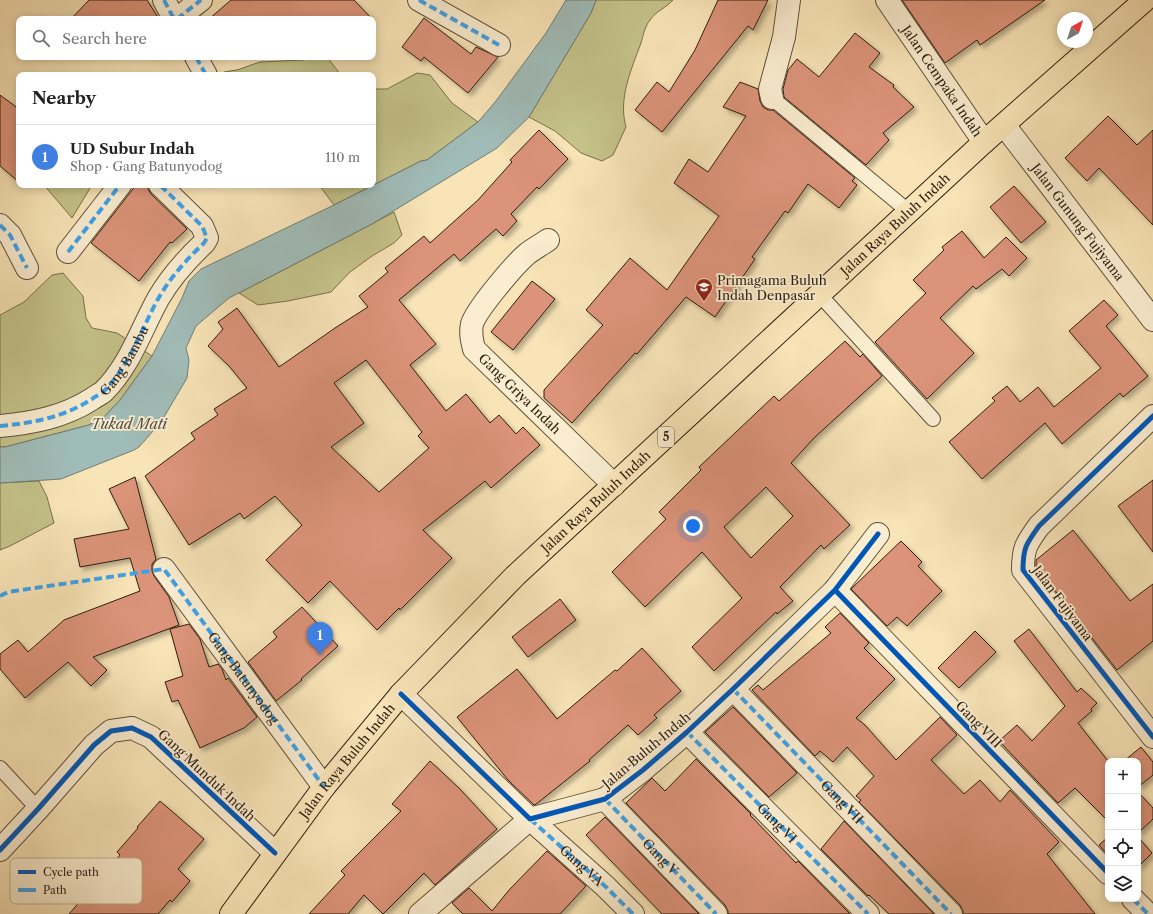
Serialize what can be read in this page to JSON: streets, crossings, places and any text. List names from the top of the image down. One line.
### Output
{"streets":{"highway":["Jalan Raya Buluh Indah","5"],"street":["Jalan Cempaka Indah","Jalan Gunung Fujiyama","Gang Bambu","Gang Griya Indah","Jalan Fujiyama","Gang Batunyodog","Gang VIII","Jalan Buluh Indah","Gang Munduk Indah","Gang VII","Gang VI","Gang V","Gang VA"]},"crossings":[["Jalan Cempaka Indah","Jalan Raya Buluh Indah"],["Jalan Gunung Fujiyama","Jalan Raya Buluh Indah"],["Jalan Raya Buluh Indah","Gang Griya Indah"],["Jalan Raya Buluh Indah","Gang Batunyodog"],["Jalan Raya Buluh Indah","Gang Munduk Indah"],["Gang VIII","Jalan Buluh Indah"],["Jalan Buluh Indah","Gang VII"],["Jalan Buluh Indah","Gang VI"],["Jalan Buluh Indah","Gang V"],["Jalan Buluh Indah","Gang VA"]],"water":["Tukad Mati"],"places":{"school or university":["Primagama Buluh Indah Denpasar"]},"legend":["Cycle path","Path"],"north":"top right","page":{"search":"Search here","heading":"Nearby","list":[{"mark":"1","name":"UD Subur Indah","note":"Shop · Gang Batunyodog","value":"110 m"}],"pins":"1","map_buttons":["+","−"]}}
